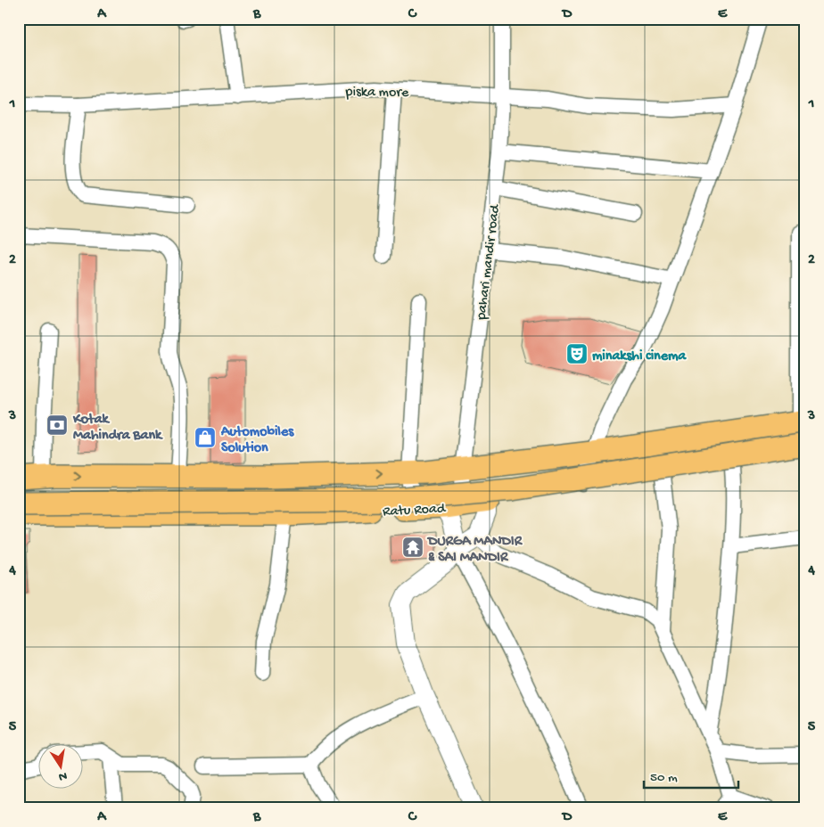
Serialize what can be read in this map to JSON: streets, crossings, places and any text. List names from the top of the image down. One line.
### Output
{"streets":{"main road":["Ratu Road"],"street":["piska more","pahari mandir road"]},"crossings":[["piska more","pahari mandir road"],["pahari mandir road","Ratu Road"]],"places":{"theatre":["minakshi cinema"],"bank":["Kotak Mahindra Bank"],"shop":["Automobiles Solution"],"temple":["DURGA MANDIR & SAI MANDIR"]},"scale_bar":"50 m","north":"bottom","grid":{"columns":["A","B","C","D","E"],"rows":["1","2","3","4","5"]}}
